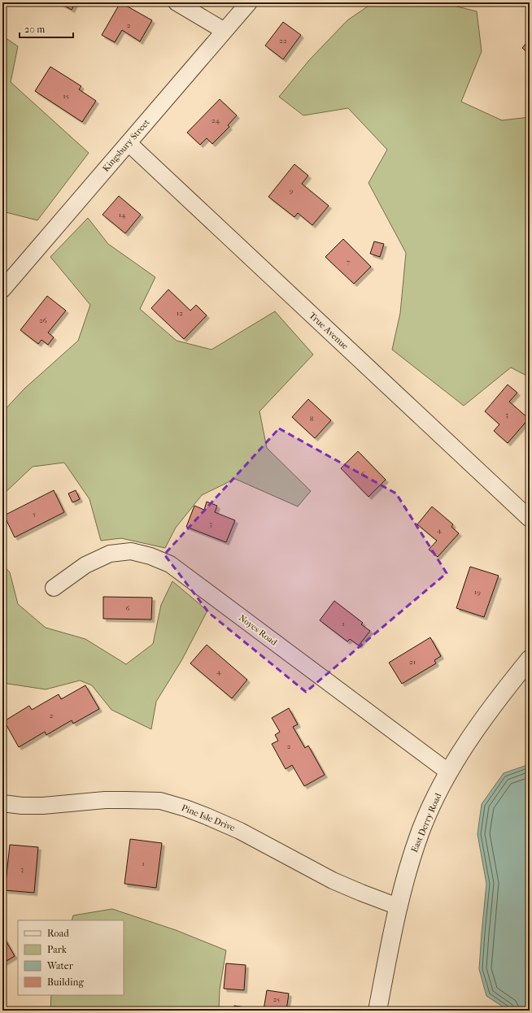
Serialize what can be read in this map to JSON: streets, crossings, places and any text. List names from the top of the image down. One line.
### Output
{"streets":{"street":["Kingsbury Street","True Avenue","Noyes Road","Pine Isle Drive","East Derry Road"]},"crossings":[["Kingsbury Street","True Avenue"],["Noyes Road","East Derry Road"],["Pine Isle Drive","East Derry Road"]],"house_numbers":["2","22","15","24","9","14","7","12","26","3","8","6","5","3","4","19","6","1","21","4","2","2","1","3","25"],"legend":["Road","Park","Water","Building"],"scale_bar":"20 m"}
